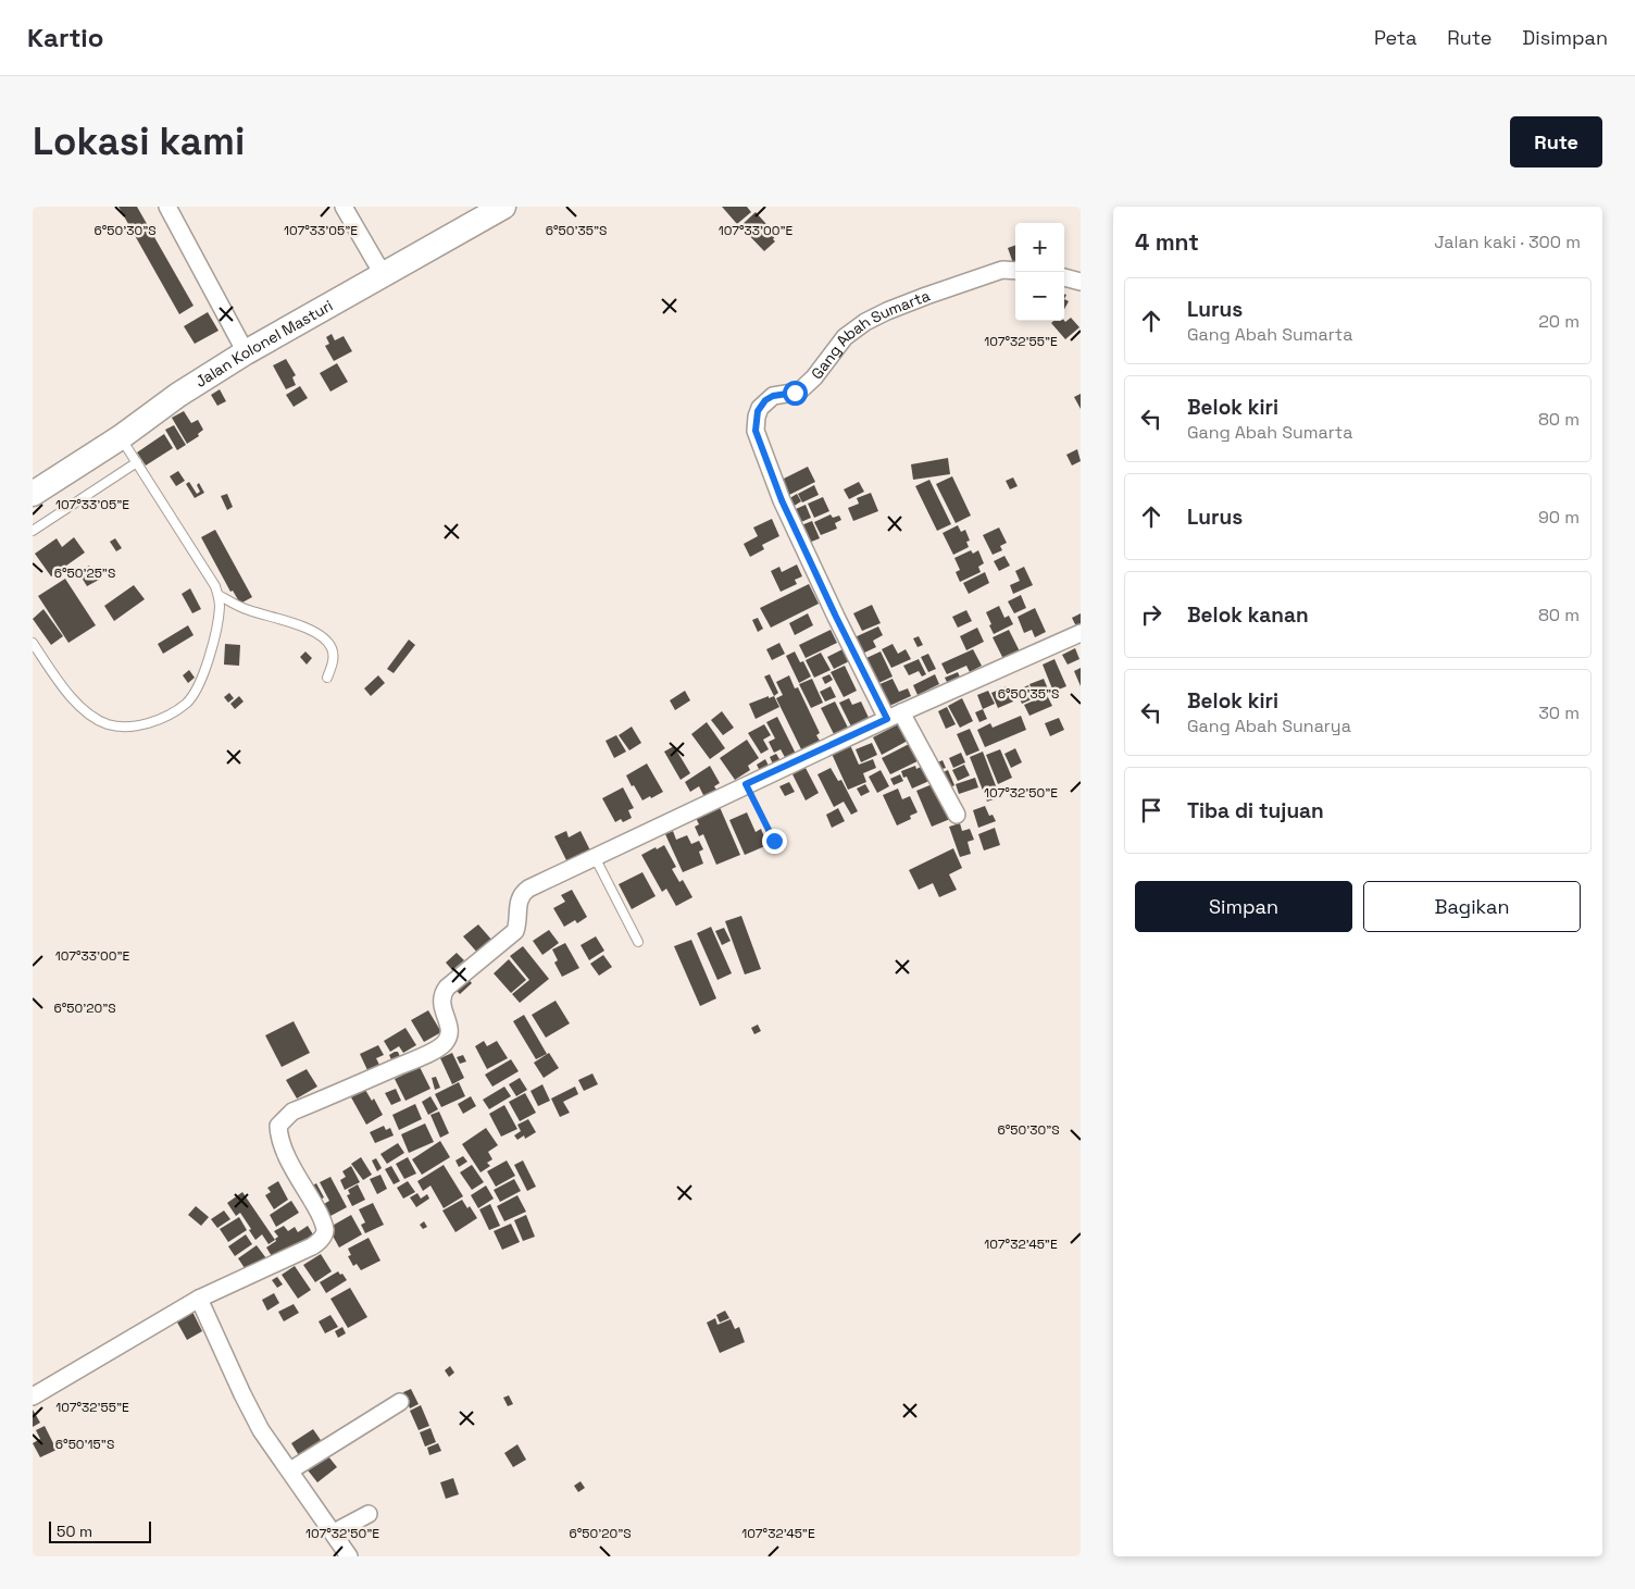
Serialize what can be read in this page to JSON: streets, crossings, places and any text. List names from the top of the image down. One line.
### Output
{"streets":{"main road":["Jalan Kolonel Masturi"],"street":["Gang Abah Sumarta"]},"scale_bar":"50 m","page":{"header":"Kartio","nav":["Peta","Rute","Disimpan"],"buttons":["Rute",["Simpan","Bagikan"]],"title":"Lokasi kami","heading":["4 mnt","Jalan kaki · 300 m"],"map_buttons":["+","−"],"list":[["Lurus","Gang Abah Sumarta","20 m"],["Belok kiri","Gang Abah Sumarta","80 m"],["Lurus","90 m"],["Belok kanan","80 m"],["Belok kiri","Gang Abah Sunarya","30 m"],"Tiba di tujuan"],"scale":"50 m"},"coordinates":["6°50'30\"S","6°50'35\"S","107°33'05\"E","107°33'00\"E","107°32'55\"E","6°50'25\"S","107°32'50\"E","6°50'20\"S","107°32'45\"E","6°50'15\"S"]}
